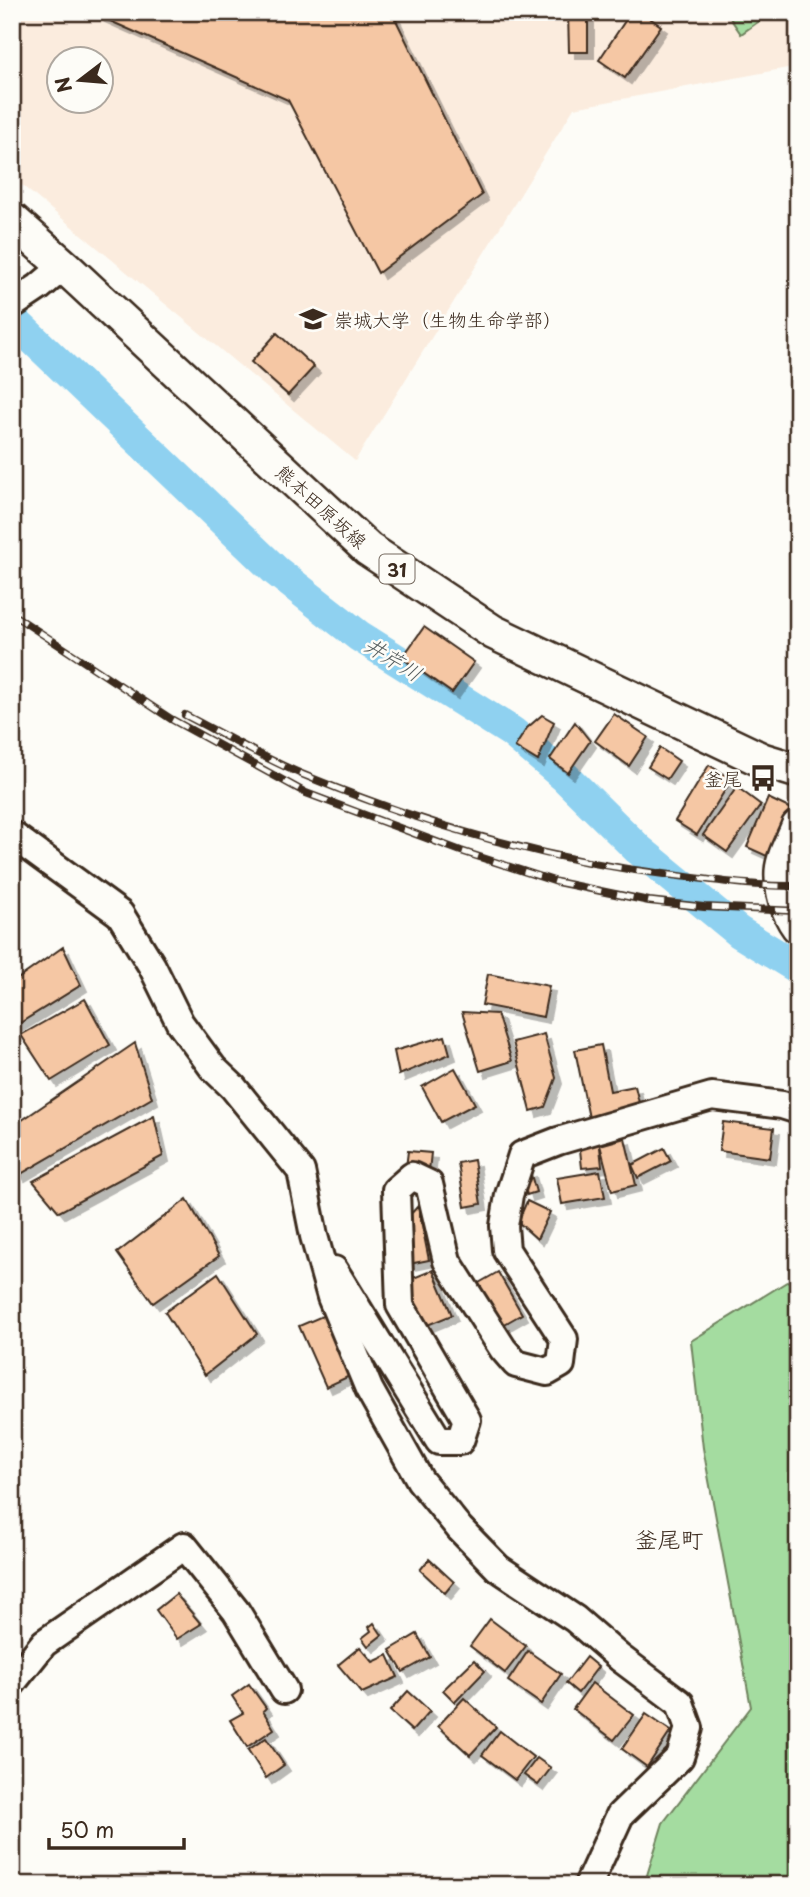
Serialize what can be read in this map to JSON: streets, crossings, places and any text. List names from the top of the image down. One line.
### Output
{"streets":{"main road":["熊本田原坂線","31"]},"districts":["釜尾町"],"water":["井芹川"],"places":{"school or university":["崇城大学（生物生命学部）"],"bus stop":["釜尾"]},"scale_bar":"50 m","north":"left"}
